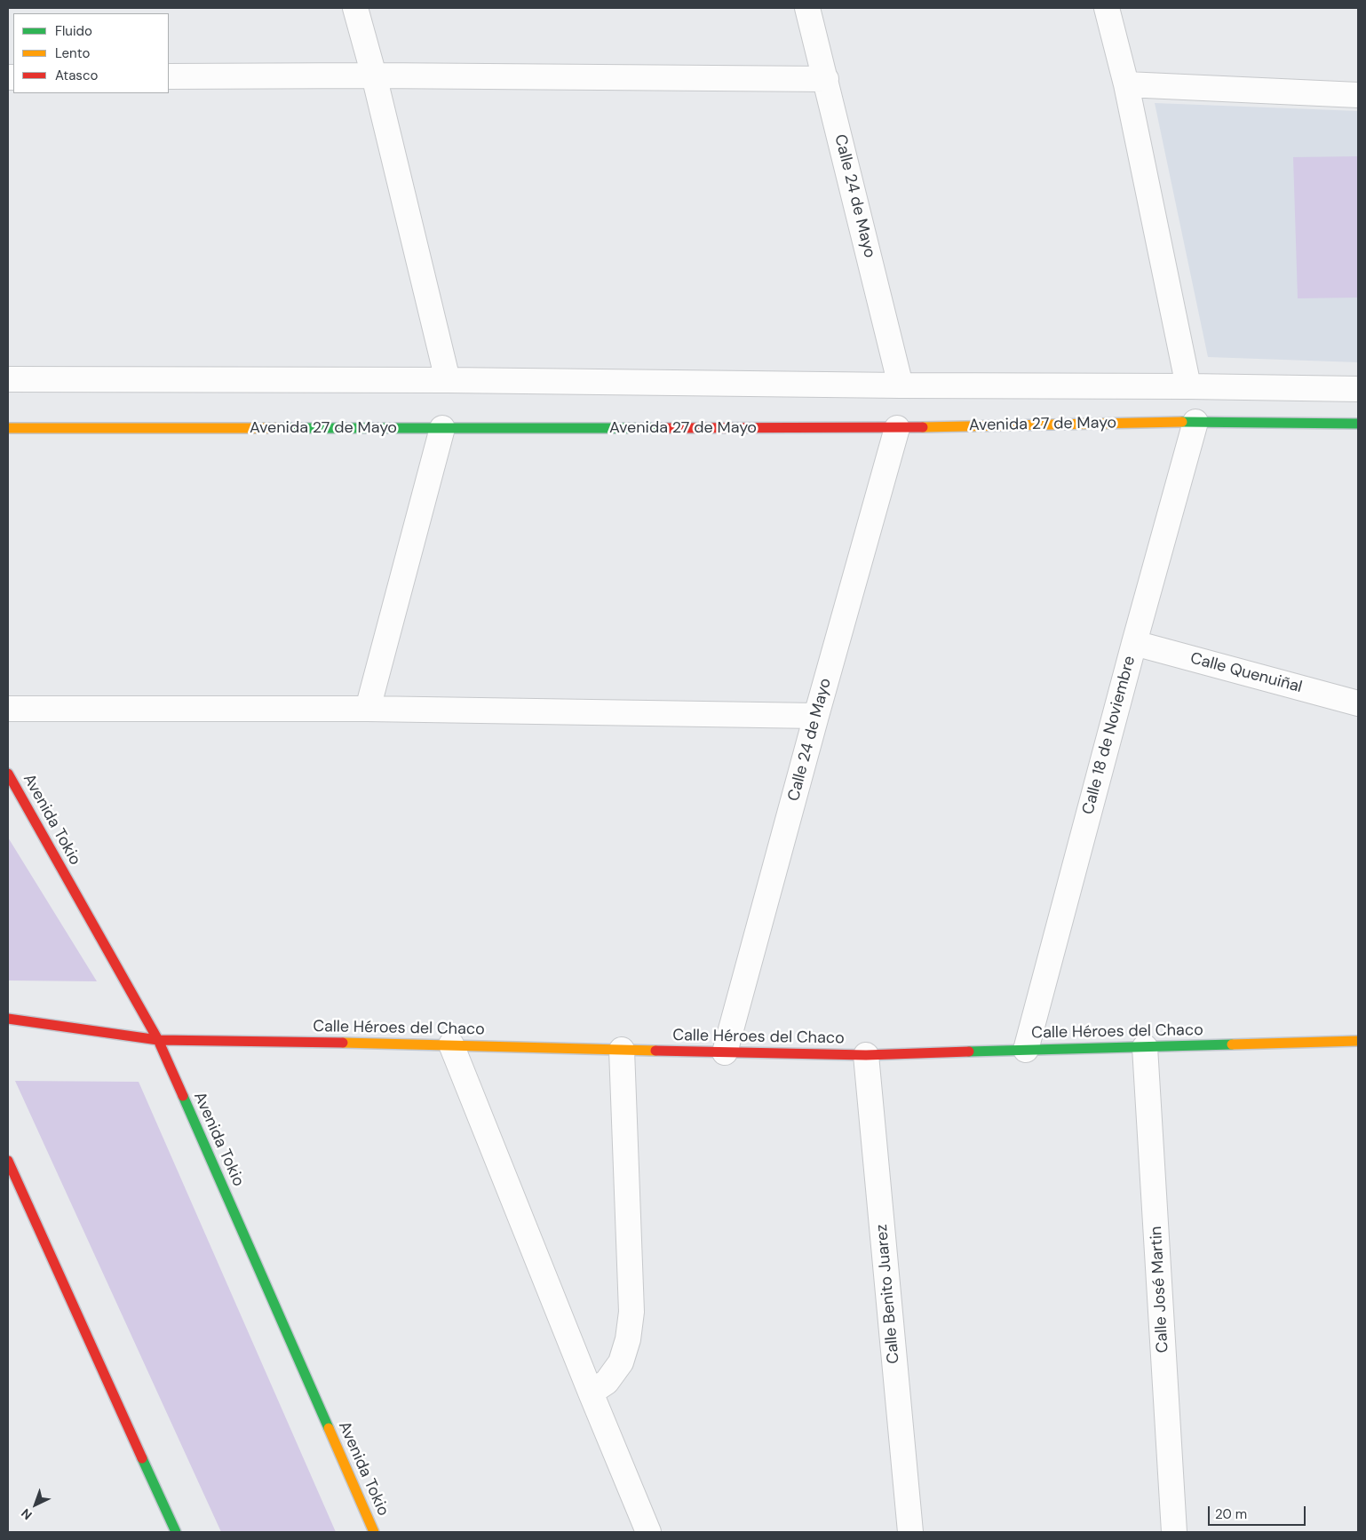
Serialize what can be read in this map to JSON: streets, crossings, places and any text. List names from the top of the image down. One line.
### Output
{"streets":{"street":["Calle 24 de Mayo","Avenida 27 de Mayo","Calle Quenuiñal","Calle 18 de Noviembre","Avenida Tokio","Calle Héroes del Chaco","Calle José Martin","Calle Benito Juarez"]},"crossings":[["Calle 24 de Mayo","Avenida 27 de Mayo"],["Calle 24 de Mayo","Calle Héroes del Chaco"],["Avenida 27 de Mayo","Calle 18 de Noviembre"],["Calle Quenuiñal","Calle 18 de Noviembre"],["Calle 18 de Noviembre","Calle Héroes del Chaco"],["Avenida Tokio","Calle Héroes del Chaco"],["Calle Héroes del Chaco","Calle José Martin"],["Calle Héroes del Chaco","Calle Benito Juarez"]],"legend":["Fluido","Lento","Atasco"],"scale_bar":"20 m","north":"bottom left"}
